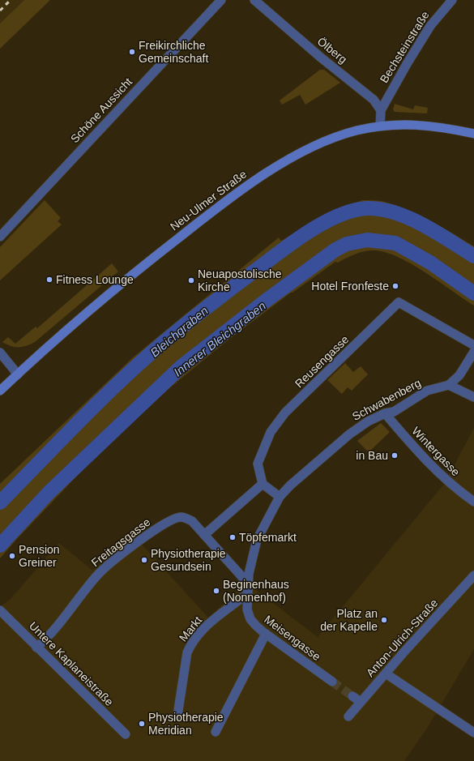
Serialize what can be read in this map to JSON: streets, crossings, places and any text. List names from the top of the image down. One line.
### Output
{"streets":{"main road":["Neu-Ulmer Straße"],"street":["Bechsteinstraße","Ölberg","Schöne Aussicht","Reusengasse","Schwabenberg","Wintergasse","Freitagsgasse","Markt","Meisengasse","Anton-Ulrich-Straße","Untere Kaplaneistraße"]},"crossings":[["Bechsteinstraße","Ölberg"],["Schwabenberg","Wintergasse"],["Schwabenberg","Freitagsgasse"],["Schwabenberg","Markt"],["Schwabenberg","Meisengasse"],["Freitagsgasse","Markt"],["Freitagsgasse","Meisengasse"],["Freitagsgasse","Untere Kaplaneistraße"],["Markt","Meisengasse"]],"water":["Bleichgraben","Innerer Bleichgraben"],"places":["Freikirchliche Gemeinschaft","Fitness Lounge","Neuapostolische Kirche","Hotel Fronfeste","in Bau","Töpfemarkt","Pension Greiner","Physiotherapie Gesundsein","Beginenhaus (Nonnenhof)","Platz an der Kapelle","Physiotherapie Meridian"]}
